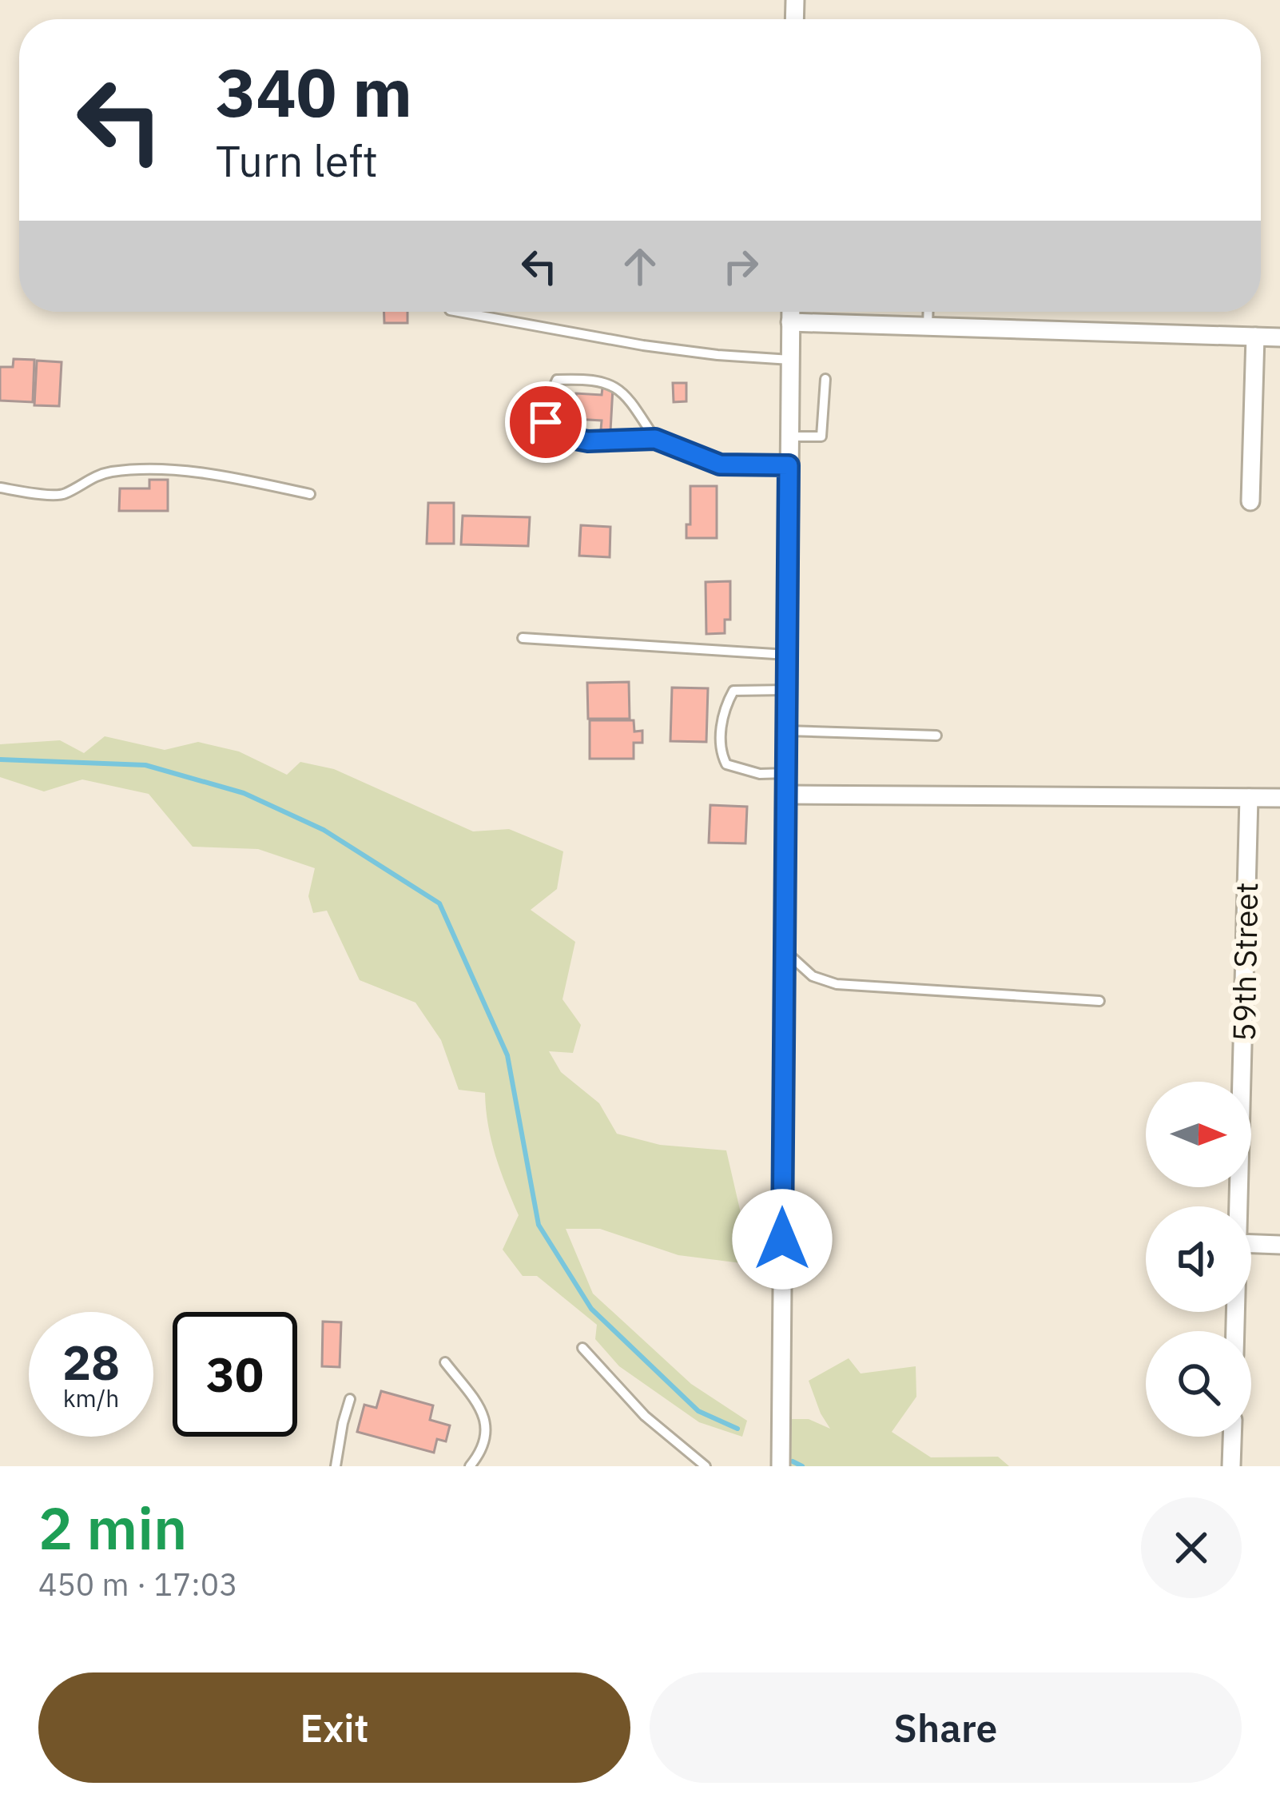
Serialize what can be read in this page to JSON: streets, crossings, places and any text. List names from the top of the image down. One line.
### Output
{"streets":{"street":["59th Street"]},"north":"right","page":{"turn":["340 m","Turn left"],"speed":"28 km/h","limit":"30","heading":["2 min","450 m · 17:03"],"buttons":["Exit","Share"]}}
